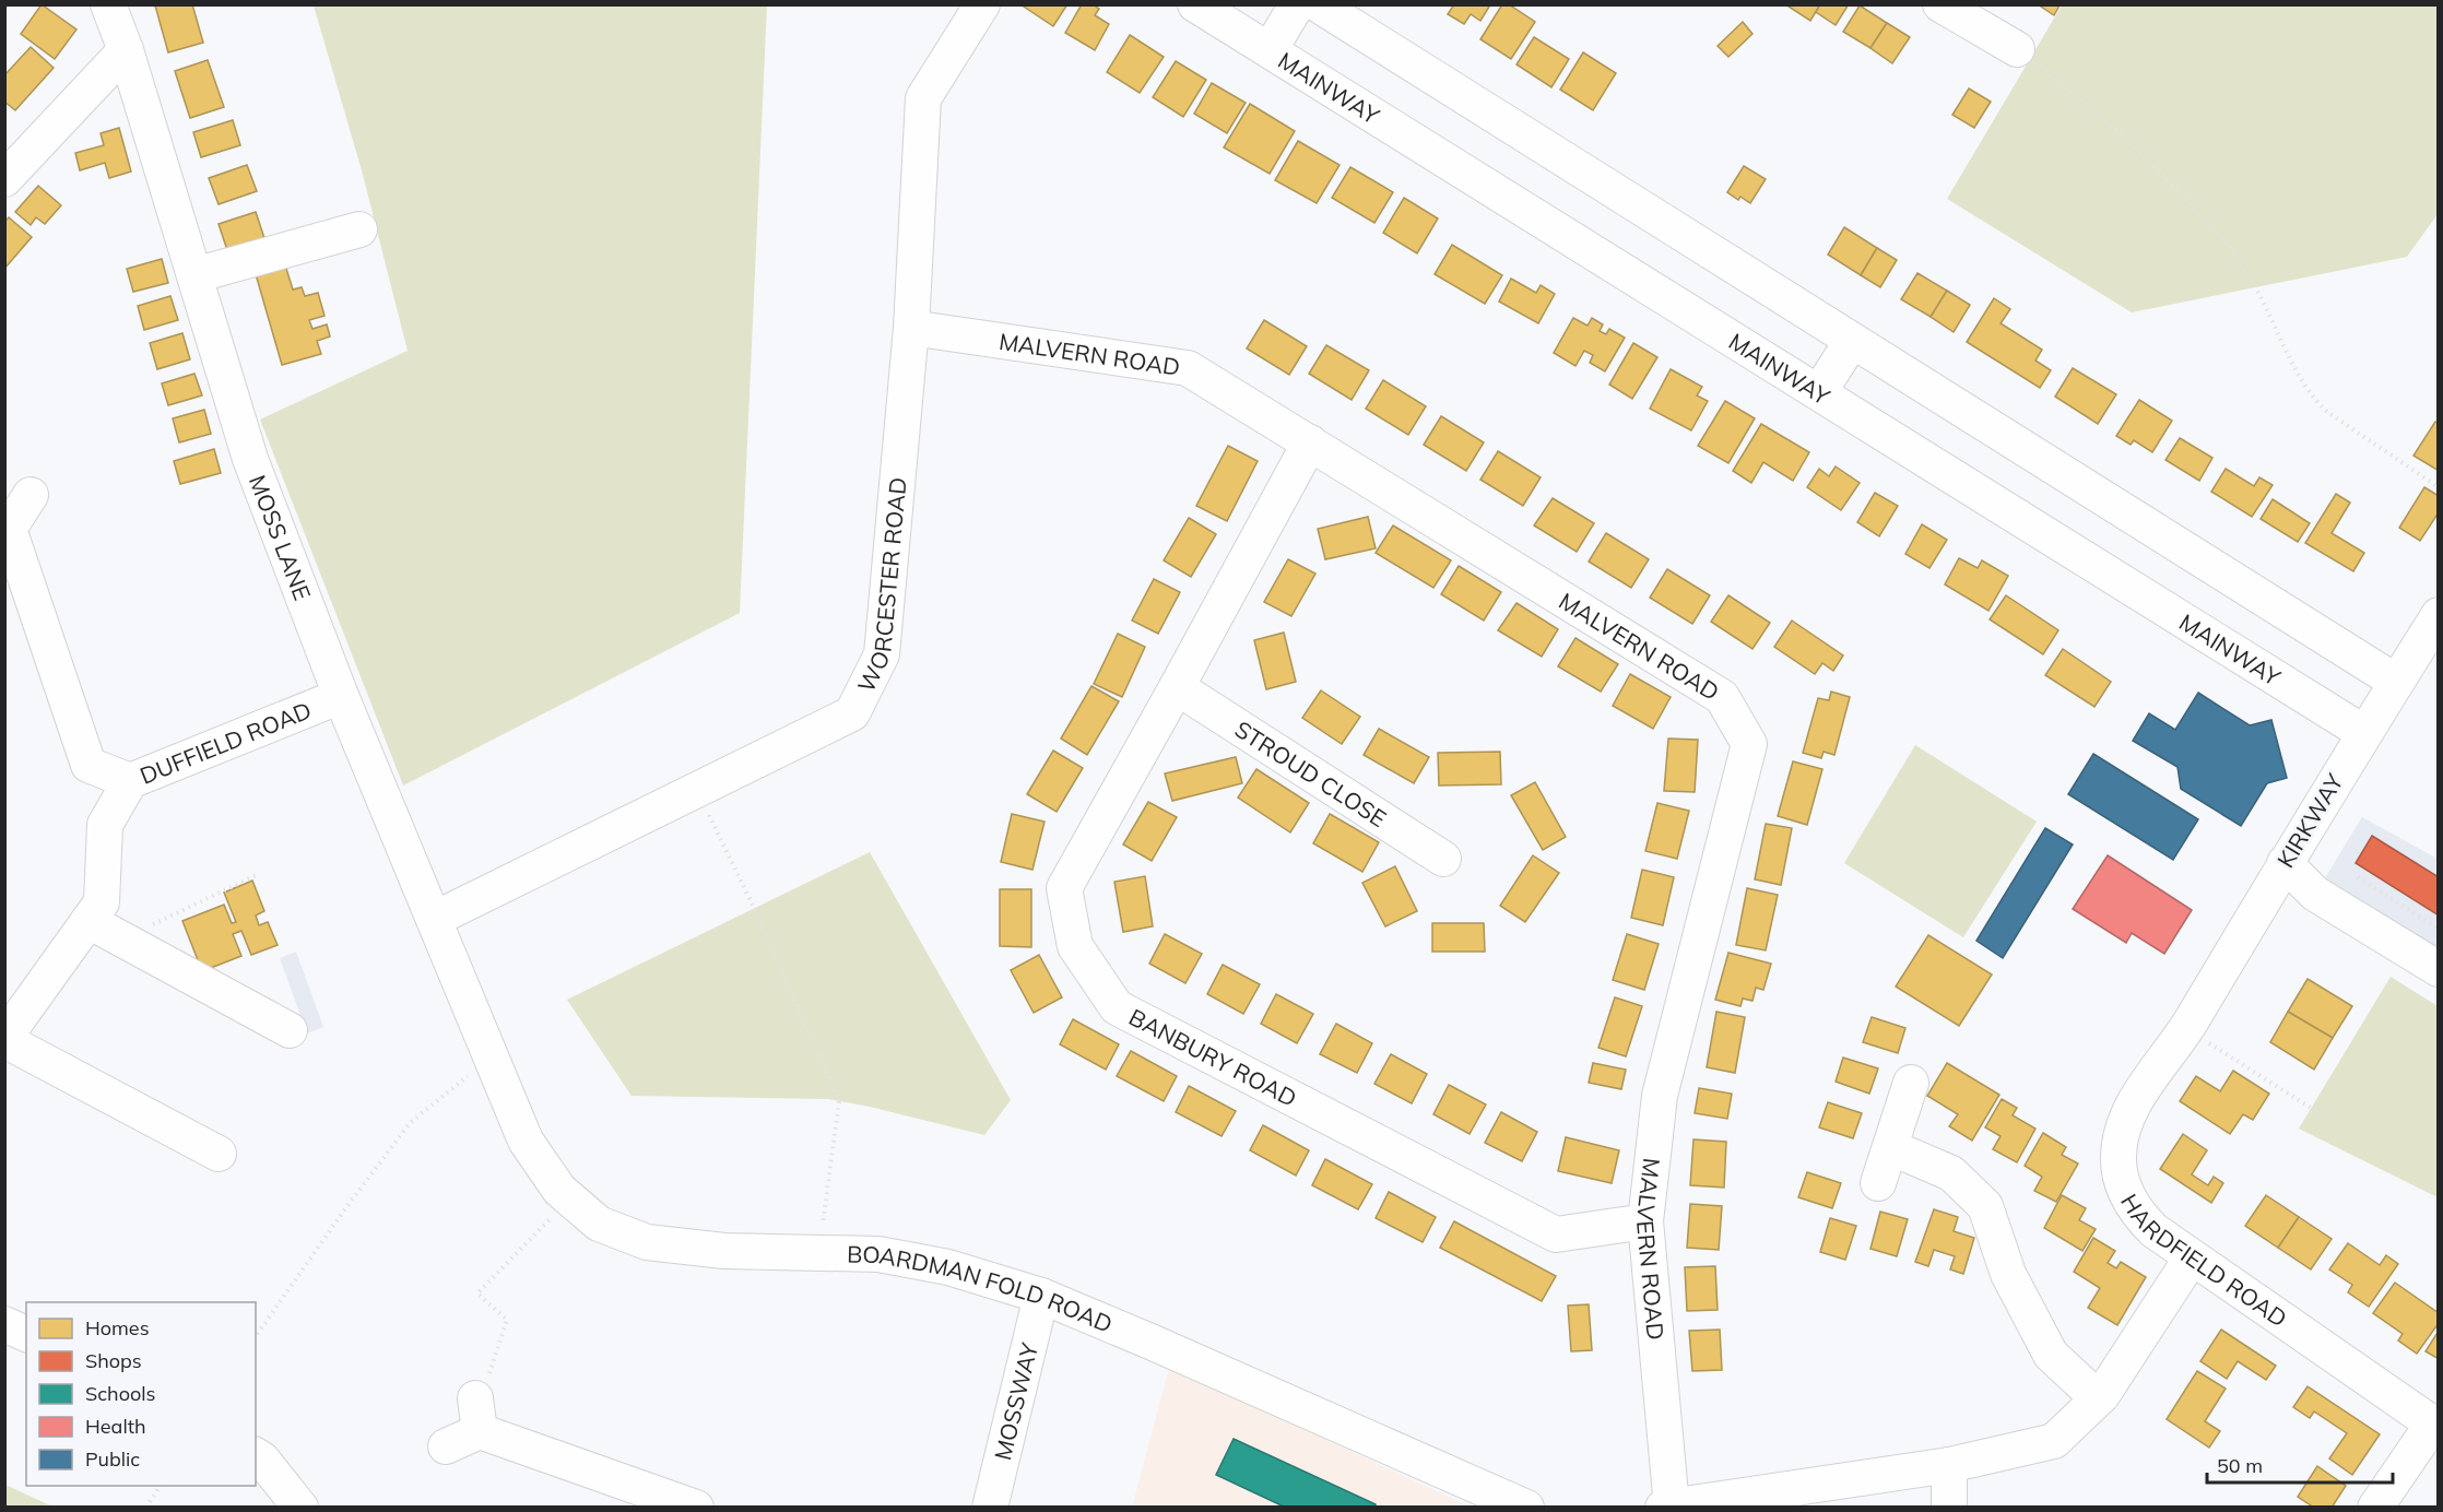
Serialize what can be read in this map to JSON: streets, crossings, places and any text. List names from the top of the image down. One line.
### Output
{"streets":{"street":["MAINWAY","MALVERN ROAD","MOSS LANE","WORCESTER ROAD","DUFFIELD ROAD","STROUD CLOSE","KIRKWAY","BANBURY ROAD","HARDFIELD ROAD","BOARDMAN FOLD ROAD","MOSSWAY"]},"crossings":[["MAINWAY","KIRKWAY"],["MALVERN ROAD","WORCESTER ROAD"],["MALVERN ROAD","BANBURY ROAD"],["MOSS LANE","WORCESTER ROAD"],["MOSS LANE","DUFFIELD ROAD"],["MOSS LANE","BOARDMAN FOLD ROAD"],["STROUD CLOSE","BANBURY ROAD"],["KIRKWAY","HARDFIELD ROAD"],["BOARDMAN FOLD ROAD","MOSSWAY"]],"legend":["Homes","Shops","Schools","Health","Public"],"scale_bar":"50 m"}
